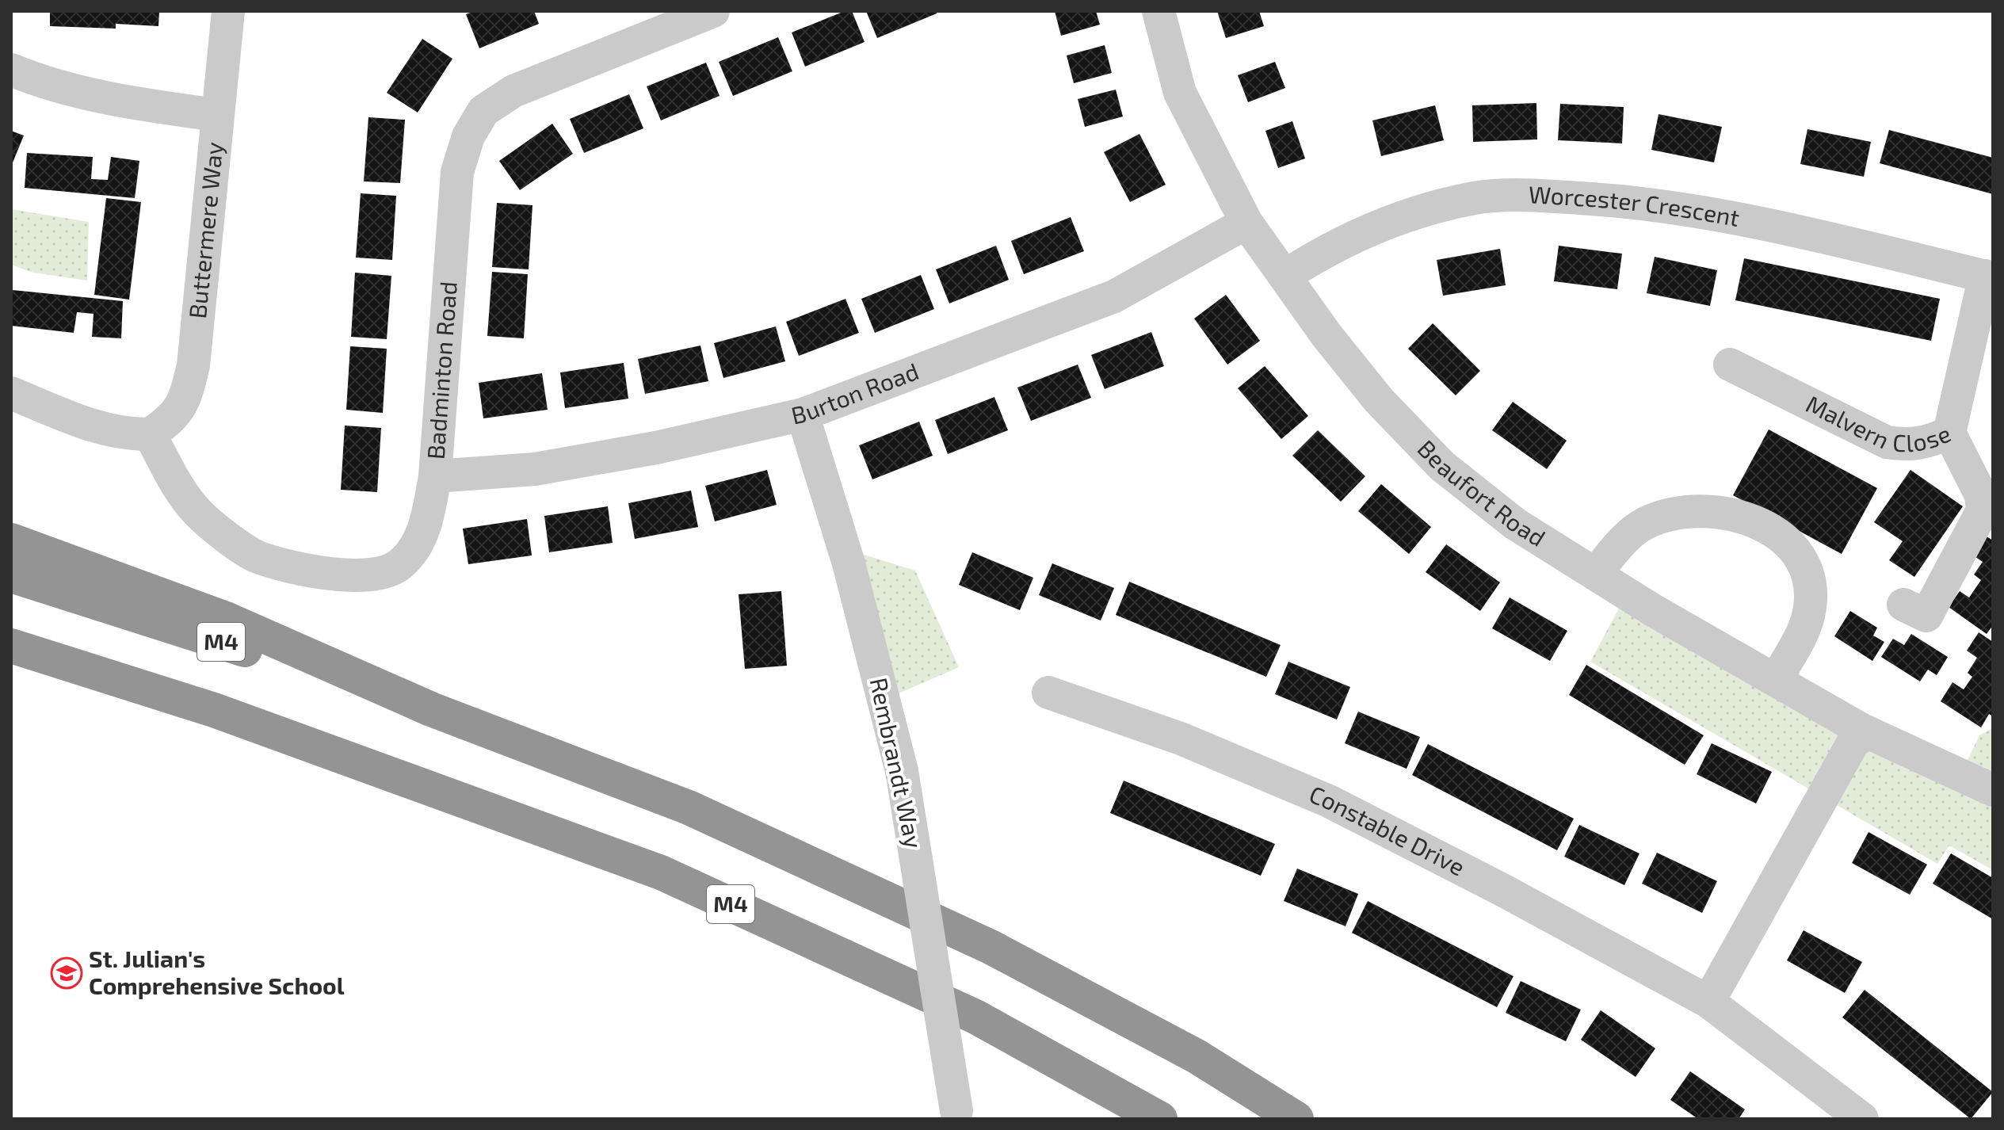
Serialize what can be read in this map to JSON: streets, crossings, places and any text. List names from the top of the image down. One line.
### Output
{"streets":{"highway":["M4"],"street":["Worcester Crescent","Buttermere Way","Badminton Road","Burton Road","Malvern Close","Beaufort Road","Rembrandt Way","Constable Drive"]},"crossings":[["Worcester Crescent","Malvern Close"],["Worcester Crescent","Beaufort Road"],["Buttermere Way","Badminton Road"],["Badminton Road","Burton Road"],["Burton Road","Beaufort Road"],["Burton Road","Rembrandt Way"]],"places":{"school or university":["St. Julian's Comprehensive School"]}}
